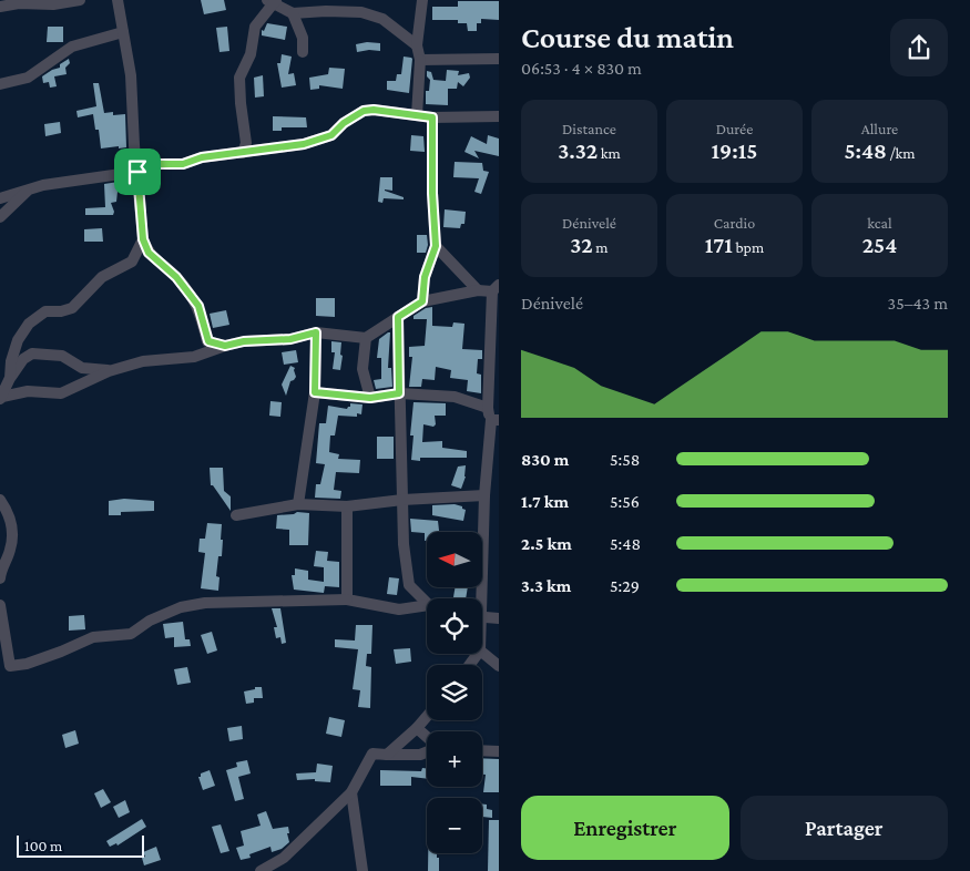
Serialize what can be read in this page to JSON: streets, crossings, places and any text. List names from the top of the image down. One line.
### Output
{"scale_bar":"100 m","north":"left","page":{"heading":["Course du matin","06:53 · 4 × 830 m"],"stats":[["Distance","3.32 km"],["Durée","19:15"],["Allure","5:48 /km"],["Dénivelé","32 m"],["Cardio","171 bpm"],["kcal","254"]],"chart":["Dénivelé","35–43 m"],"list":[{"name":"830 m","note":"5:58"},{"name":"1.7 km","note":"5:56"},{"name":"2.5 km","note":"5:48"},{"name":"3.3 km","note":"5:29"}],"map_buttons":["+","−"],"buttons":["Enregistrer","Partager"],"scale":"100 m"}}
